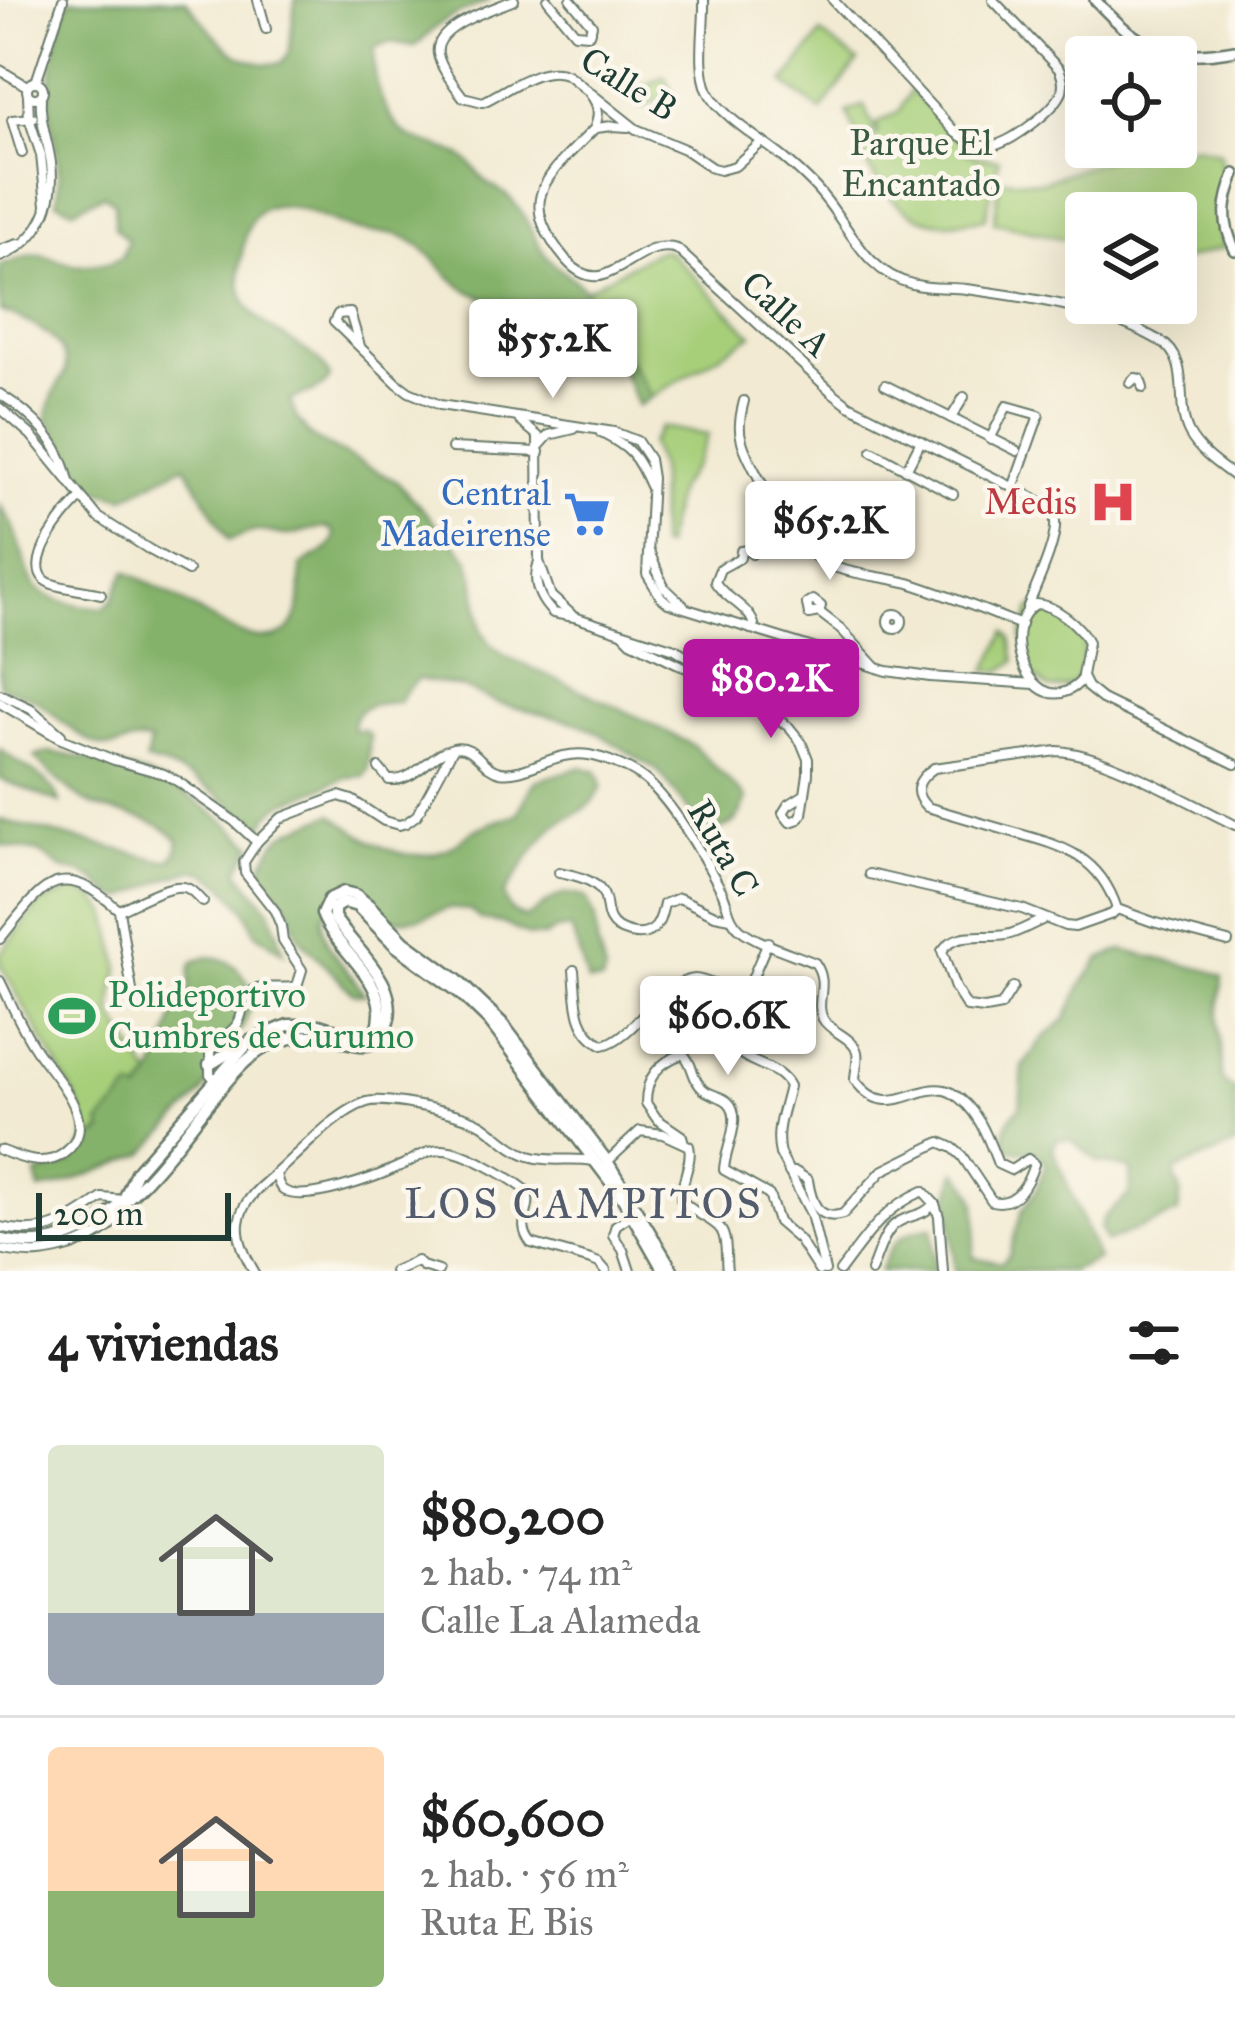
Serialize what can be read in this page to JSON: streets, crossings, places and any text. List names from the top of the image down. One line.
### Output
{"streets":{"street":["Calle B","Calle A","Ruta C"]},"districts":["LOS CAMPITOS"],"parks":["Parque El Encantado"],"places":{"hospital":["Medis"],"supermarket":["Central Madeirense"],"sports":["Polideportivo Cumbres de Curumo"]},"scale_bar":"200 m","page":{"price":["$55.2K","$65.2K","$80.2K","$60.6K"],"scale":"200 m","heading":"4 viviendas","list":[{"name":"$80,200","note":"2 hab. · 74 m² · Calle La Alameda"},{"name":"$60,600","note":"2 hab. · 56 m² · Ruta E Bis"}]}}
